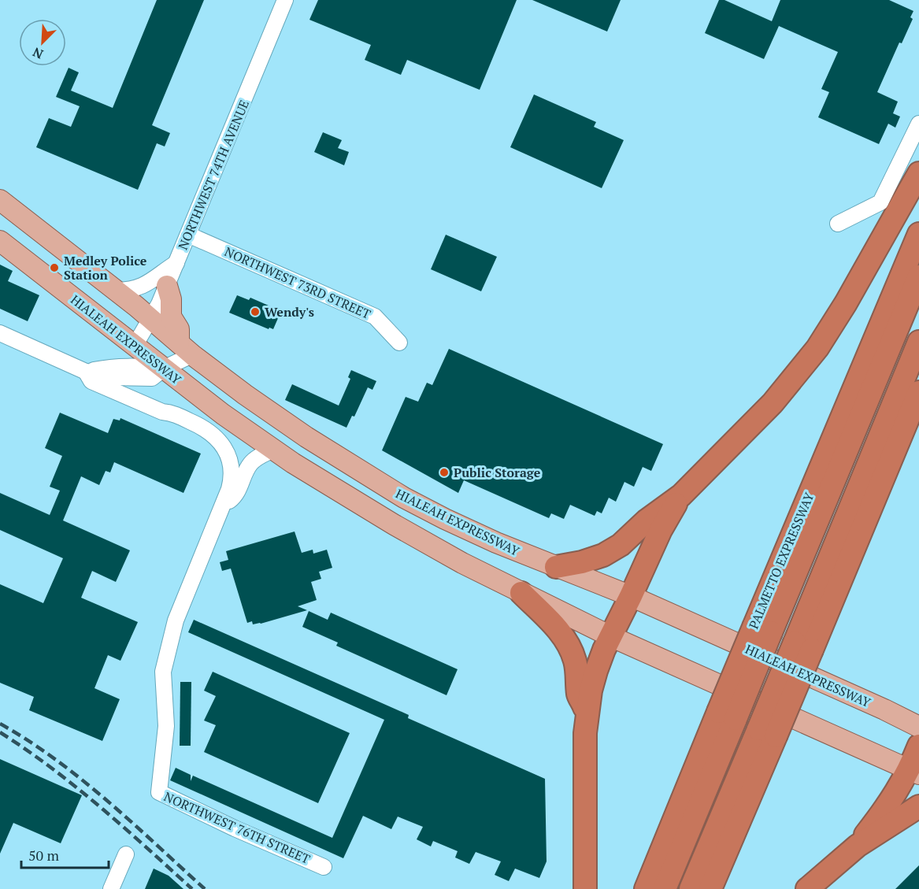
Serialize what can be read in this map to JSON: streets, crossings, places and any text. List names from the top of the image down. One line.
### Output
{"streets":{"highway":["PALMETTO EXPRESSWAY"],"main road":["HIALEAH EXPRESSWAY"],"street":["NORTHWEST 74TH AVENUE","NORTHWEST 73RD STREET","NORTHWEST 76TH STREET"]},"crossings":[["NORTHWEST 74TH AVENUE","NORTHWEST 73RD STREET"],["NORTHWEST 74TH AVENUE","HIALEAH EXPRESSWAY"]],"places":["Medley Police Station","Wendy's","Public Storage"],"scale_bar":"50 m","north":"bottom left"}
